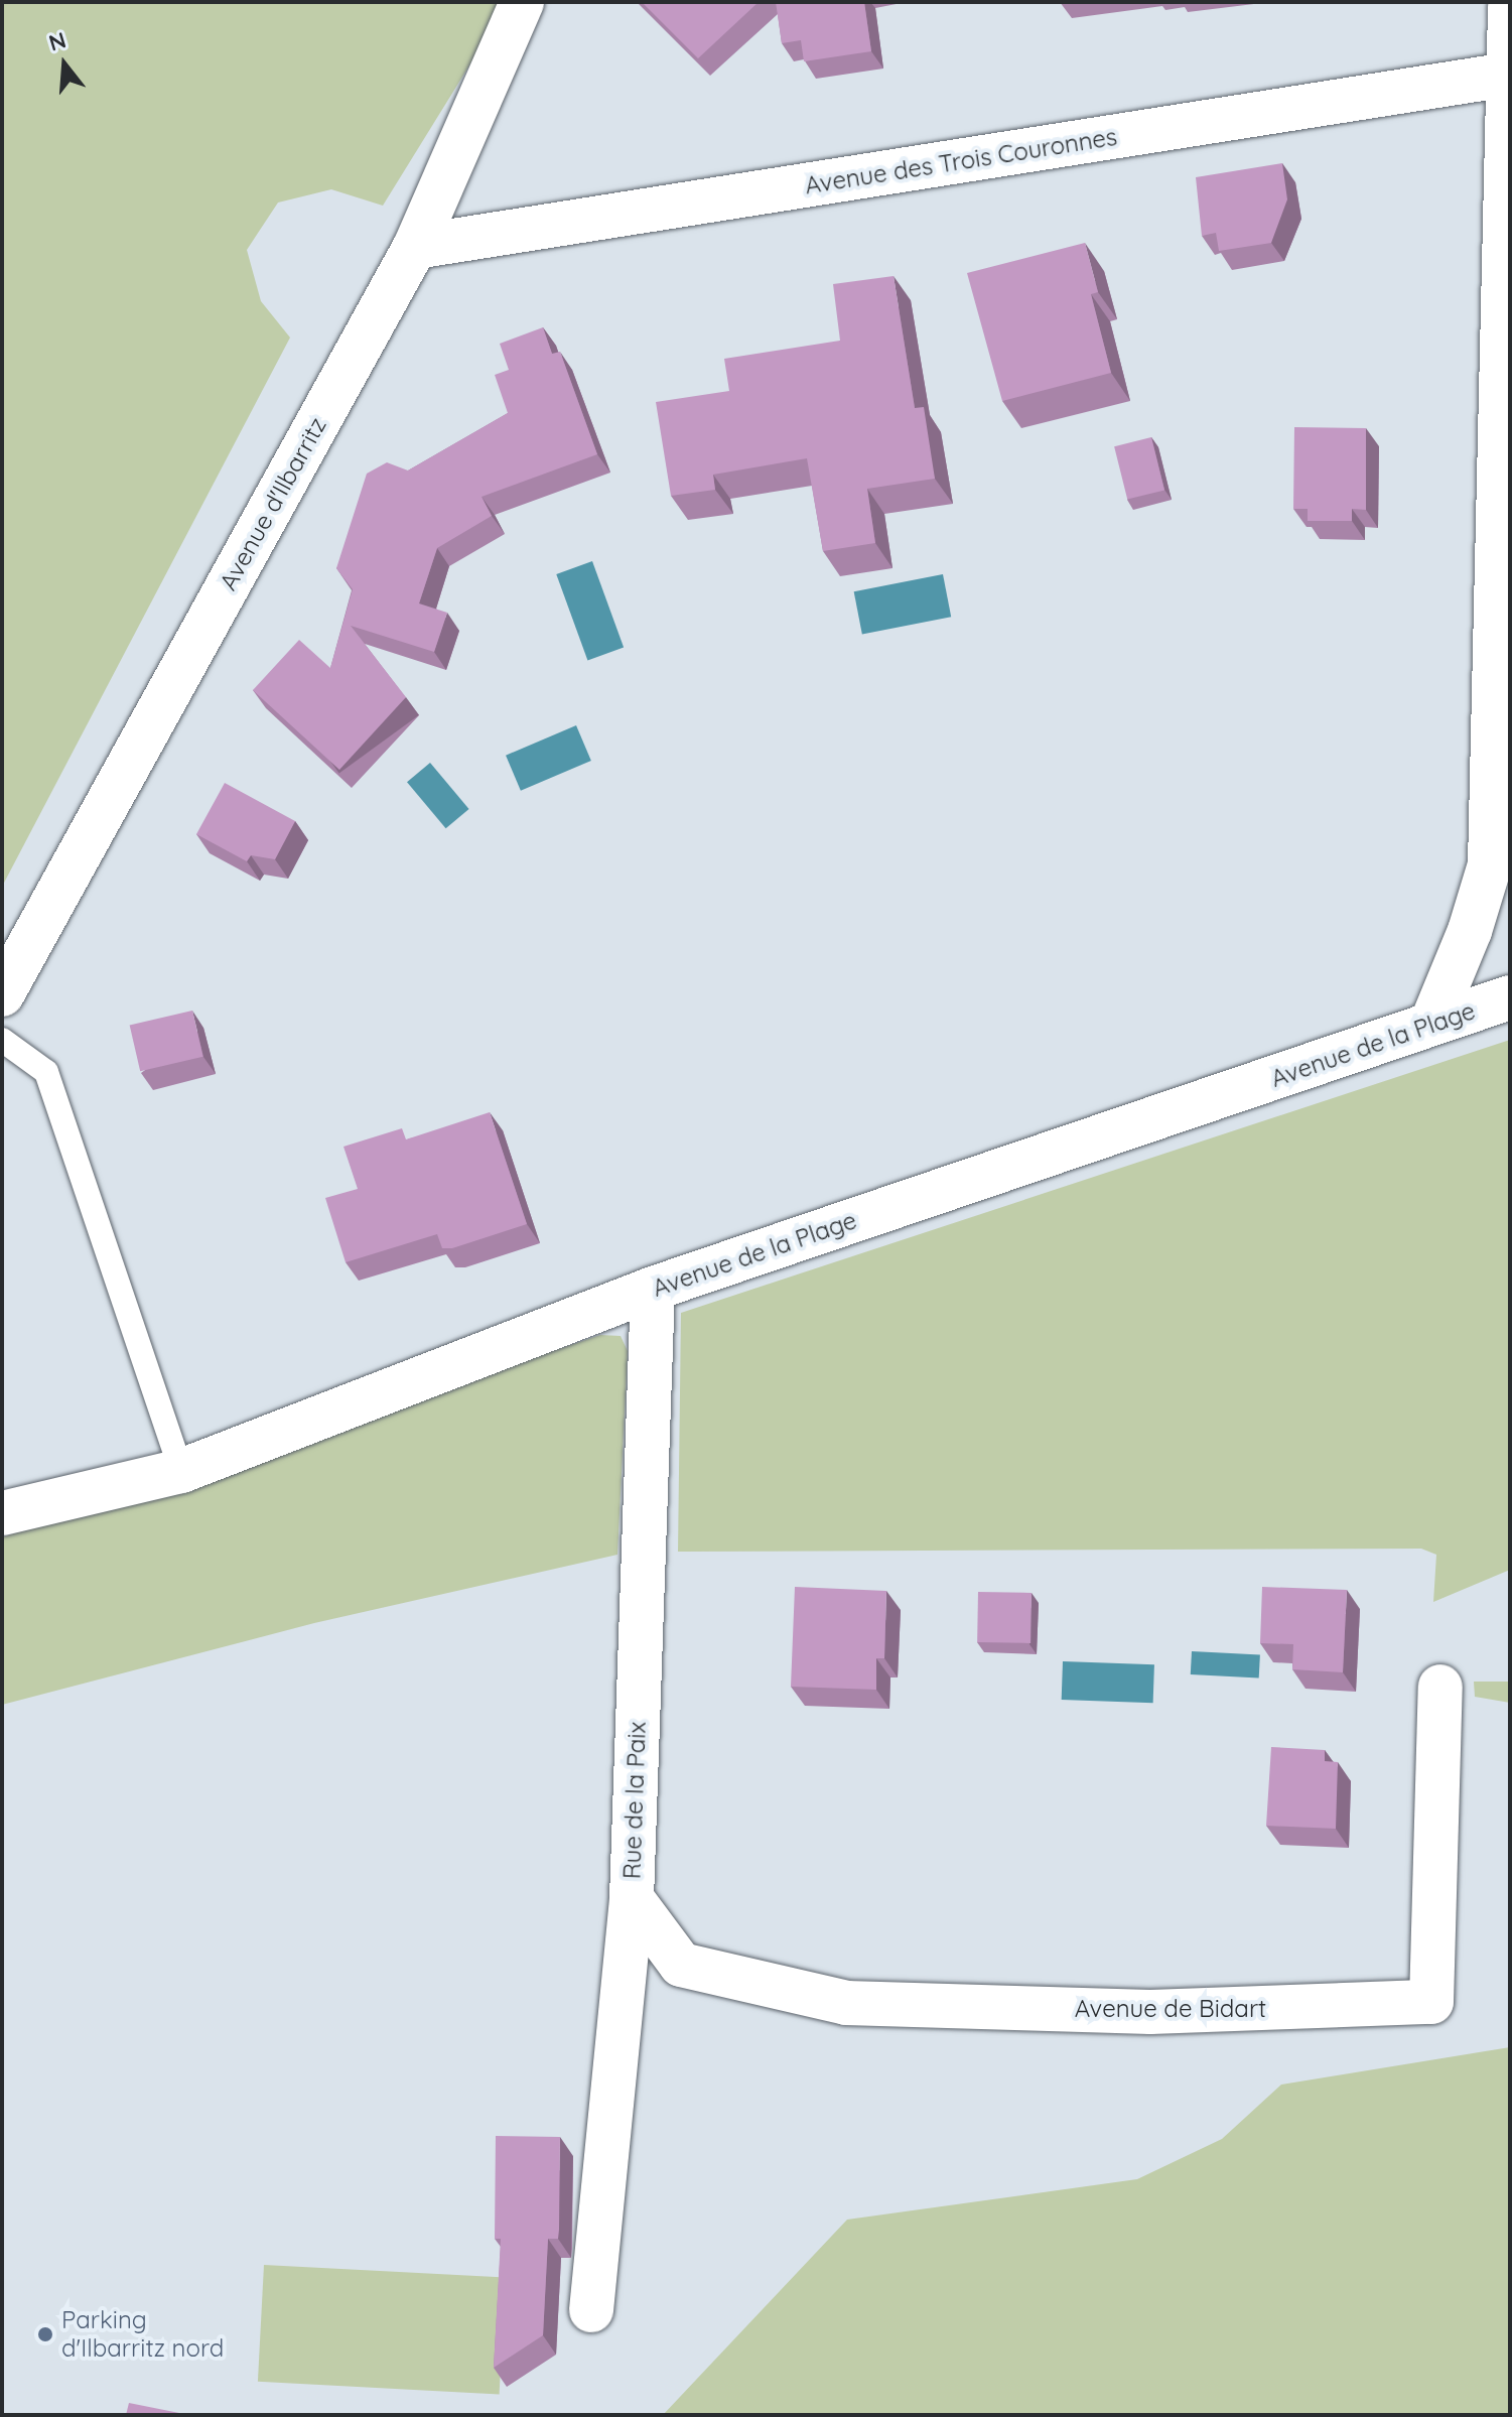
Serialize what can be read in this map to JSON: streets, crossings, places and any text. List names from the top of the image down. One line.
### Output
{"streets":{"street":["Avenue des Trois Couronnes","Avenue d'Ilbarritz","Avenue de la Plage","Rue de la Paix","Avenue de Bidart"]},"crossings":[["Avenue des Trois Couronnes","Avenue d'Ilbarritz"],["Avenue de la Plage","Rue de la Paix"],["Rue de la Paix","Avenue de Bidart"]],"places":["Parking d'Ilbarritz nord"],"north":"top"}
